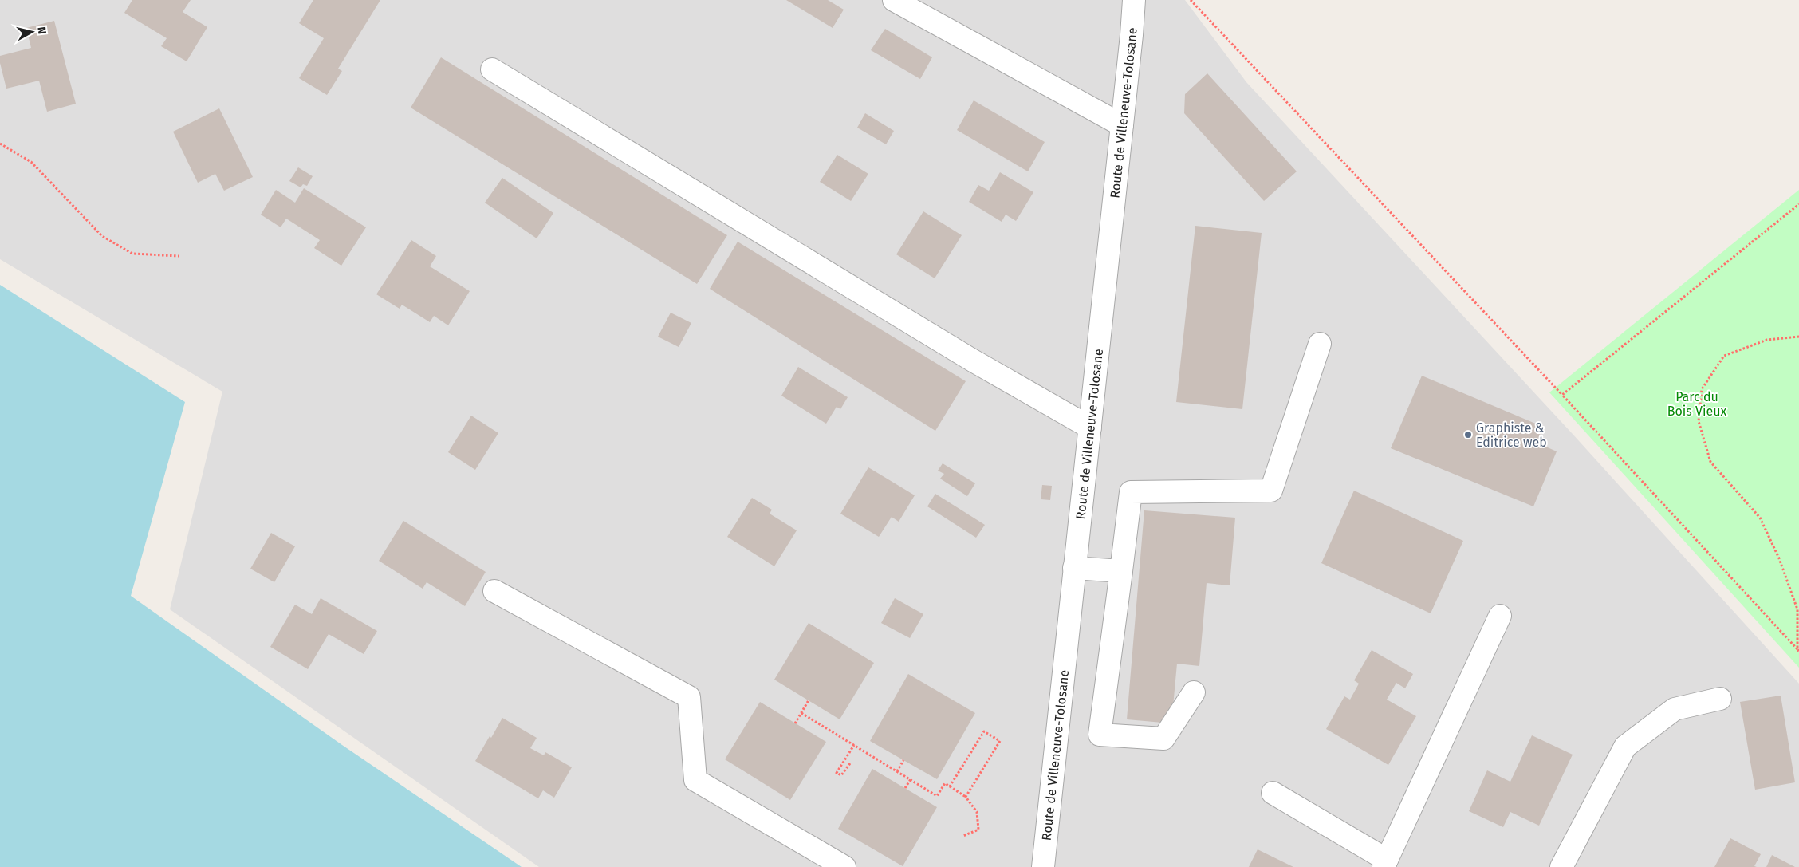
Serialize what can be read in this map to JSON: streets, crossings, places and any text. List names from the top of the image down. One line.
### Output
{"streets":{"street":["Route de Villeneuve-Tolosane"]},"parks":["Parc du Bois Vieux"],"places":["Graphiste & Editrice web"],"north":"right"}
